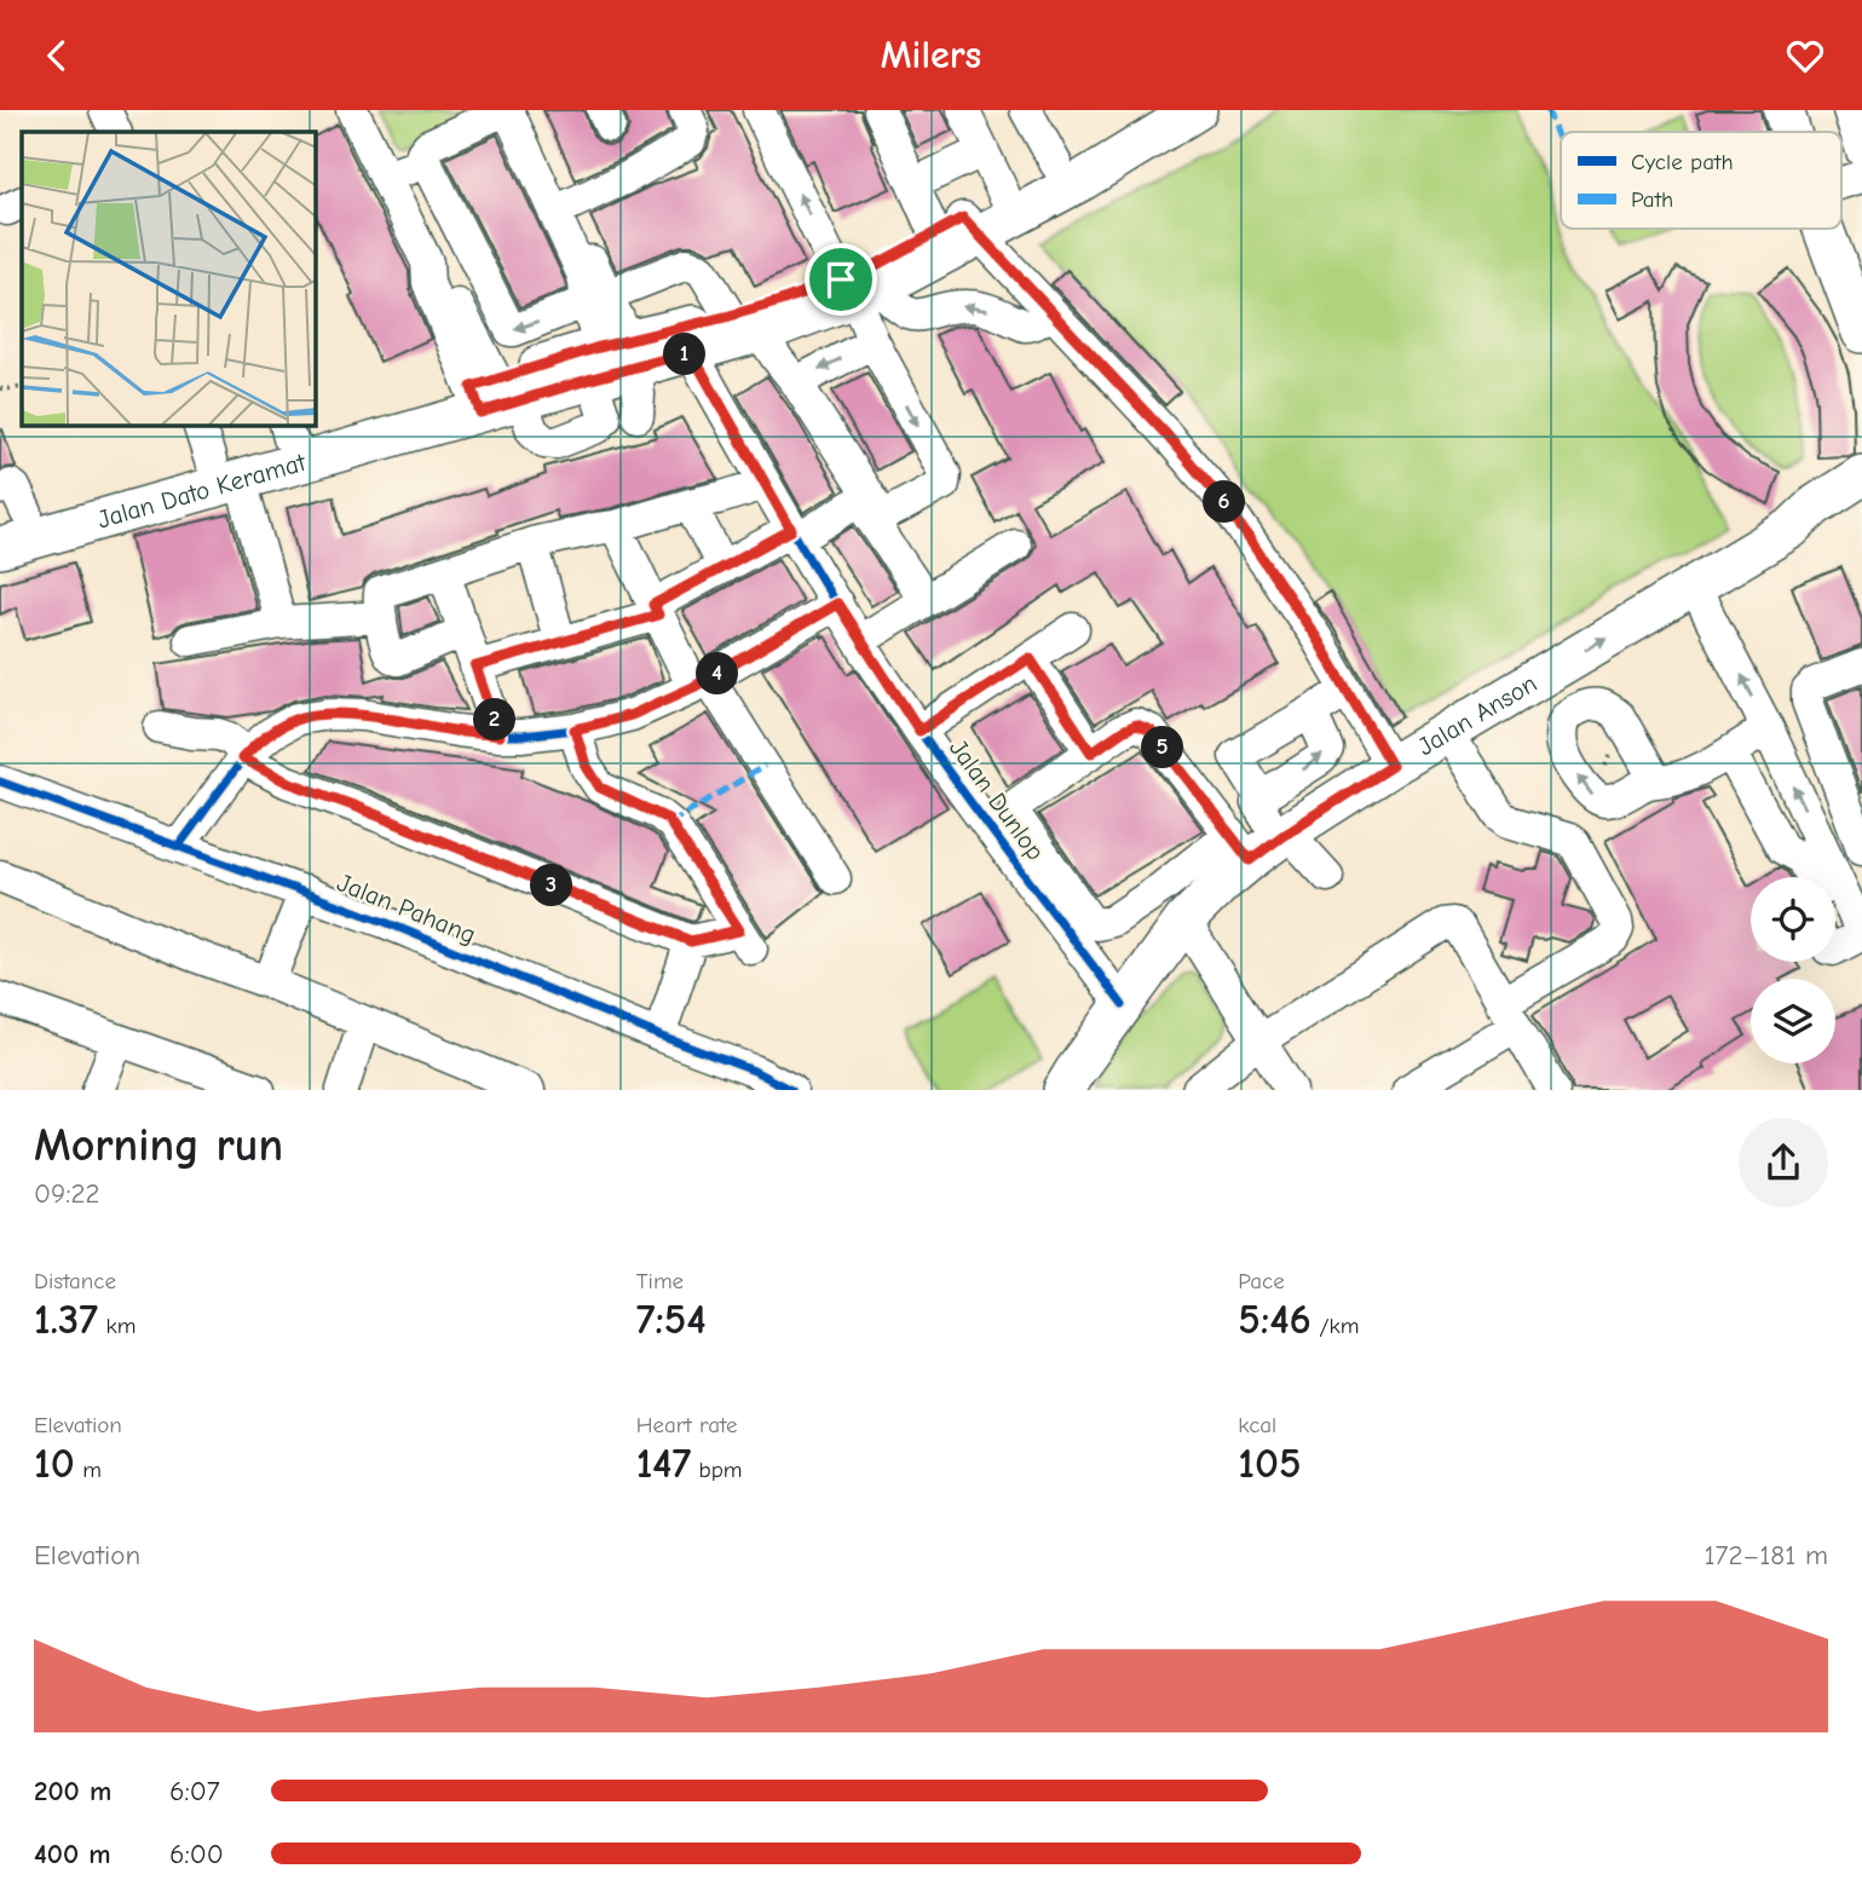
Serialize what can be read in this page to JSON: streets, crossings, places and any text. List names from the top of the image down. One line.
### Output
{"streets":{"main road":["Jalan Dato Keramat","Jalan Anson"],"street":["Jalan Dunlop","Jalan Pahang"]},"crossings":[["Jalan Dato Keramat","Jalan Dunlop"],["Jalan Anson","Jalan Dunlop"]],"legend":["Cycle path","Path"],"page":{"header":"Milers","pins":["1","6","4","2","5","3"],"heading":["Morning run","09:22"],"stats":[["Distance","1.37 km"],["Time","7:54"],["Pace","5:46 /km"],["Elevation","10 m"],["Heart rate","147 bpm"],["kcal","105"]],"chart":["Elevation","172–181 m"],"list":[{"name":"200 m","note":"6:07"},{"name":"400 m","note":"6:00"}]}}
